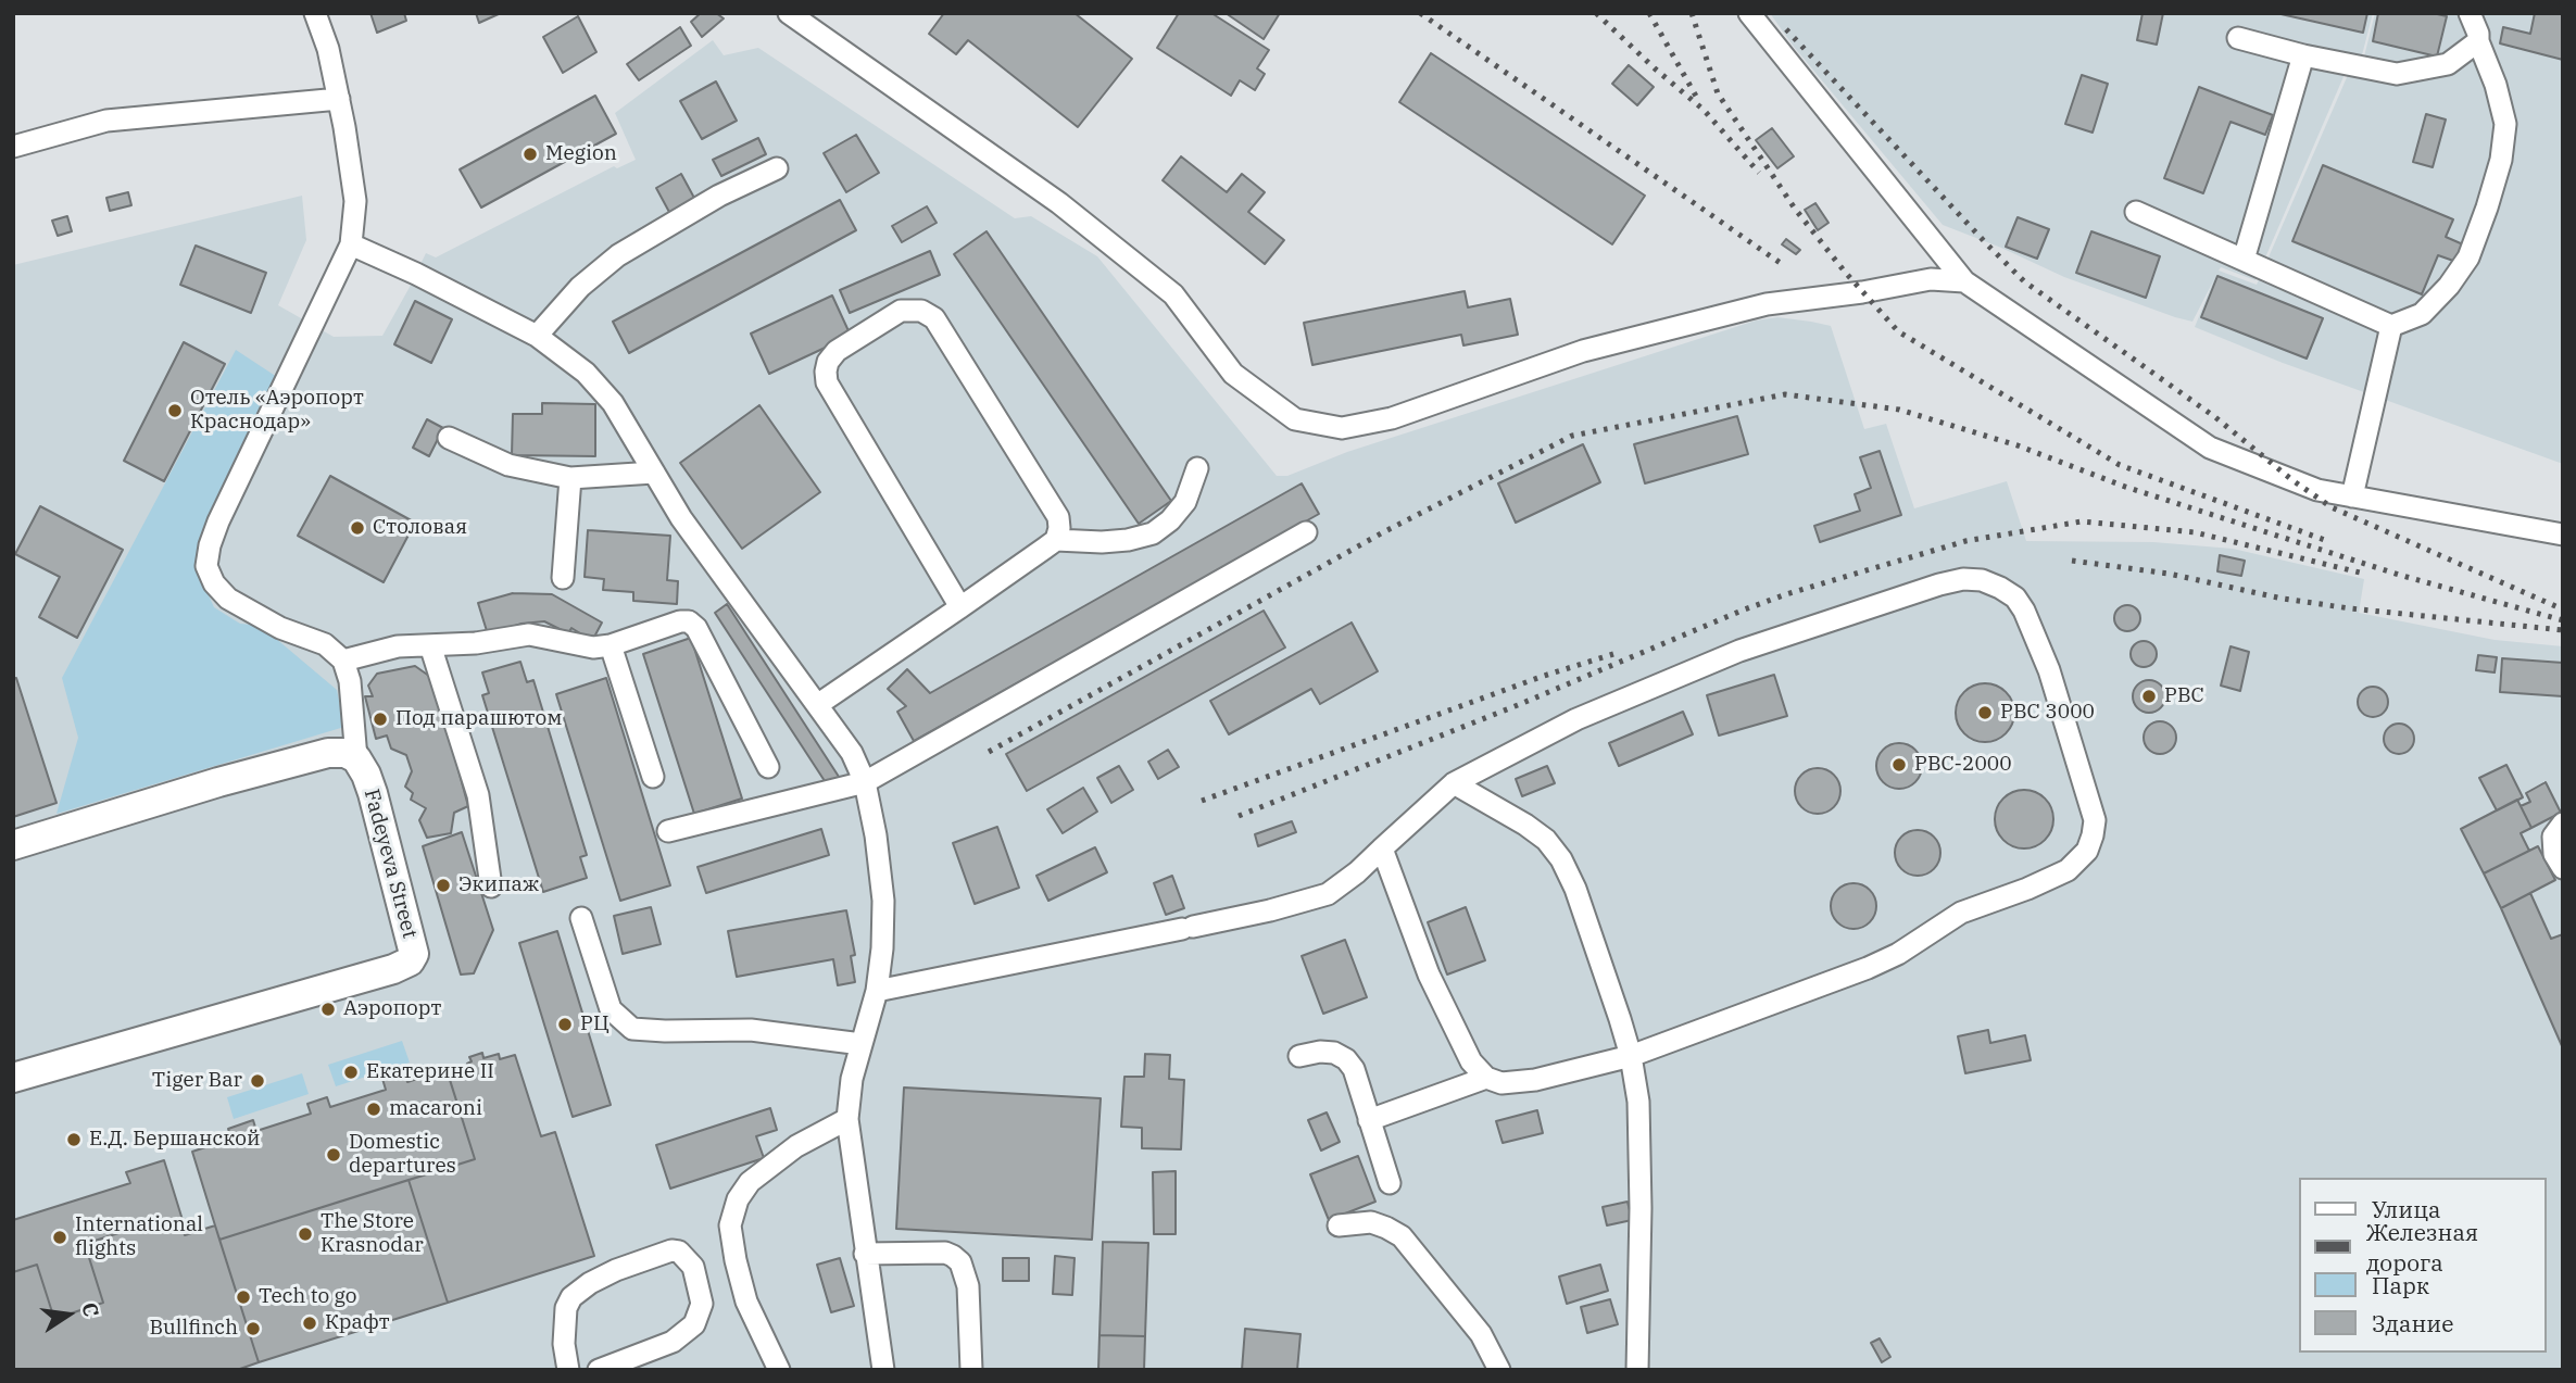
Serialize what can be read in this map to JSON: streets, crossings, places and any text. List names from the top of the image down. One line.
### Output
{"streets":{"main road":["Fadeyeva Street"]},"places":["Megion","Отель «Аэропорт Краснодар»","Столовая","РВС","РВС 3000","Под парашютом","РВС-2000","Экипаж","Аэропорт","РЦ","Екатерине II","Tiger Bar","macaroni","Е.Д. Бершанской","Domestic departures","The Store Krasnodar","International flights","Tech to go","Крафт","Bullfinch"],"legend":["Улица","Железная дорога","Парк","Здание"],"north":"right"}
